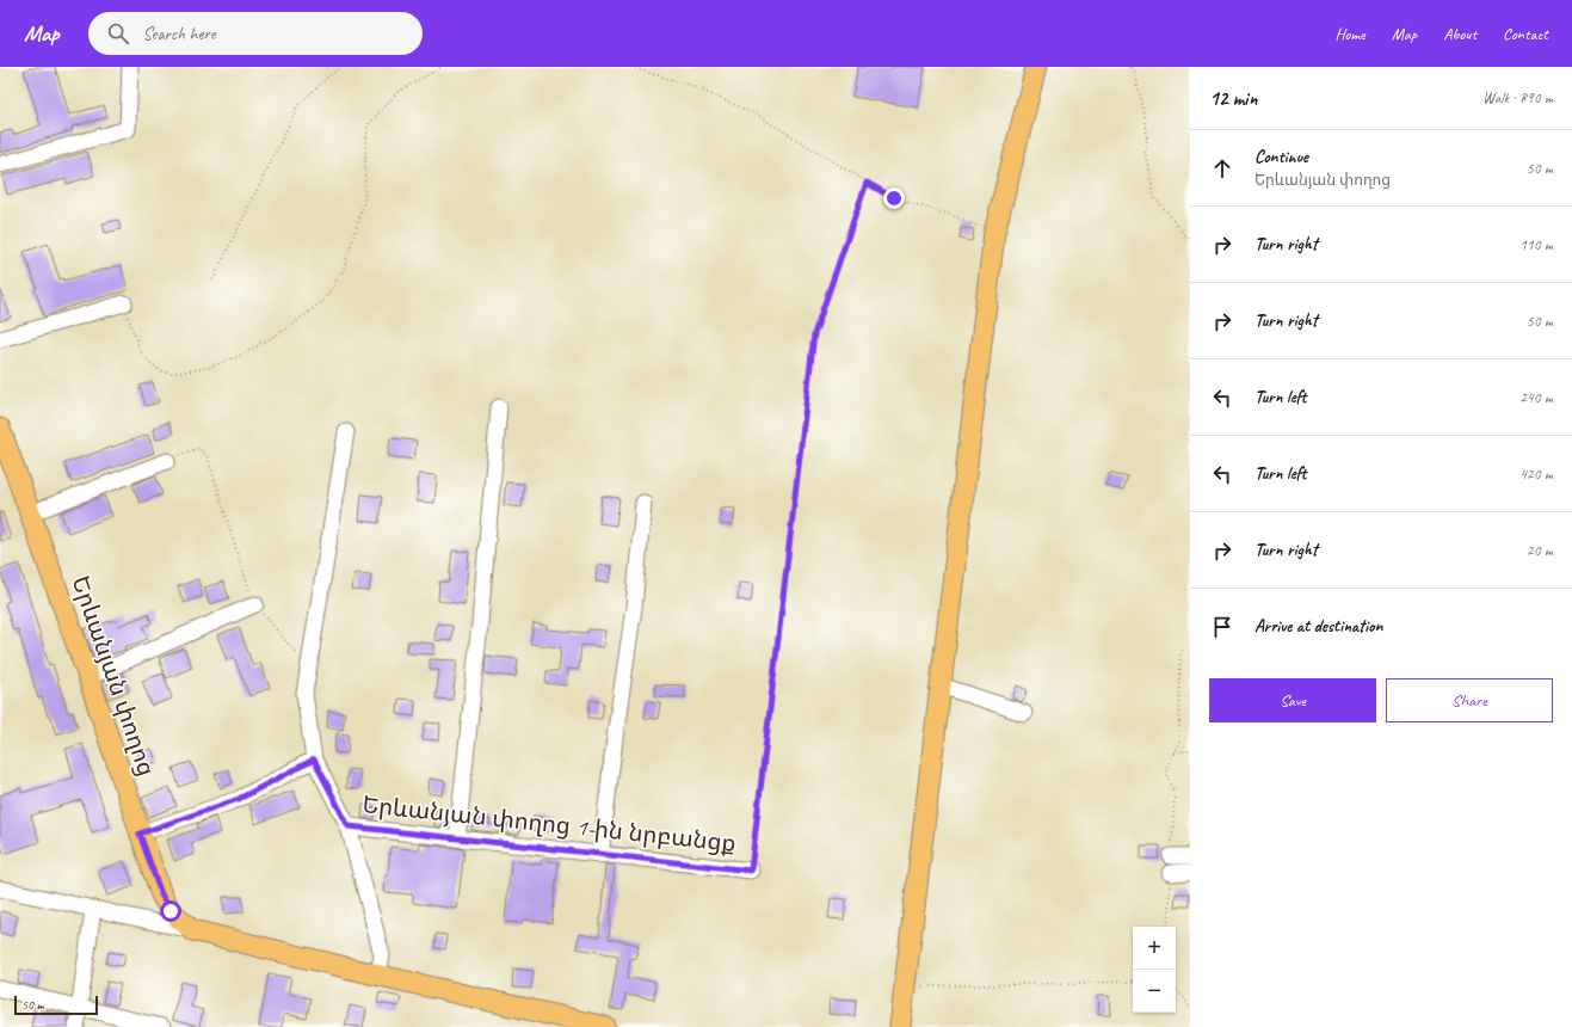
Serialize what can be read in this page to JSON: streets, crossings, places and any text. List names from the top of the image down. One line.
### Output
{"streets":{"main road":["Երևանյան փողոց"],"street":["Երևանյան փողոց 1-ին նրբանցք"]},"scale_bar":"50 m","page":{"header":"Map","search":"Search here","nav":["Home","Map","About","Contact"],"heading":["12 min","Walk · 890 m"],"list":[["Continue","Երևանյան փողոց","50 m"],["Turn right","110 m"],["Turn right","50 m"],["Turn left","240 m"],["Turn left","420 m"],["Turn right","20 m"],"Arrive at destination"],"buttons":["Save","Share"],"map_buttons":["+","−"],"scale":"50 m"}}
